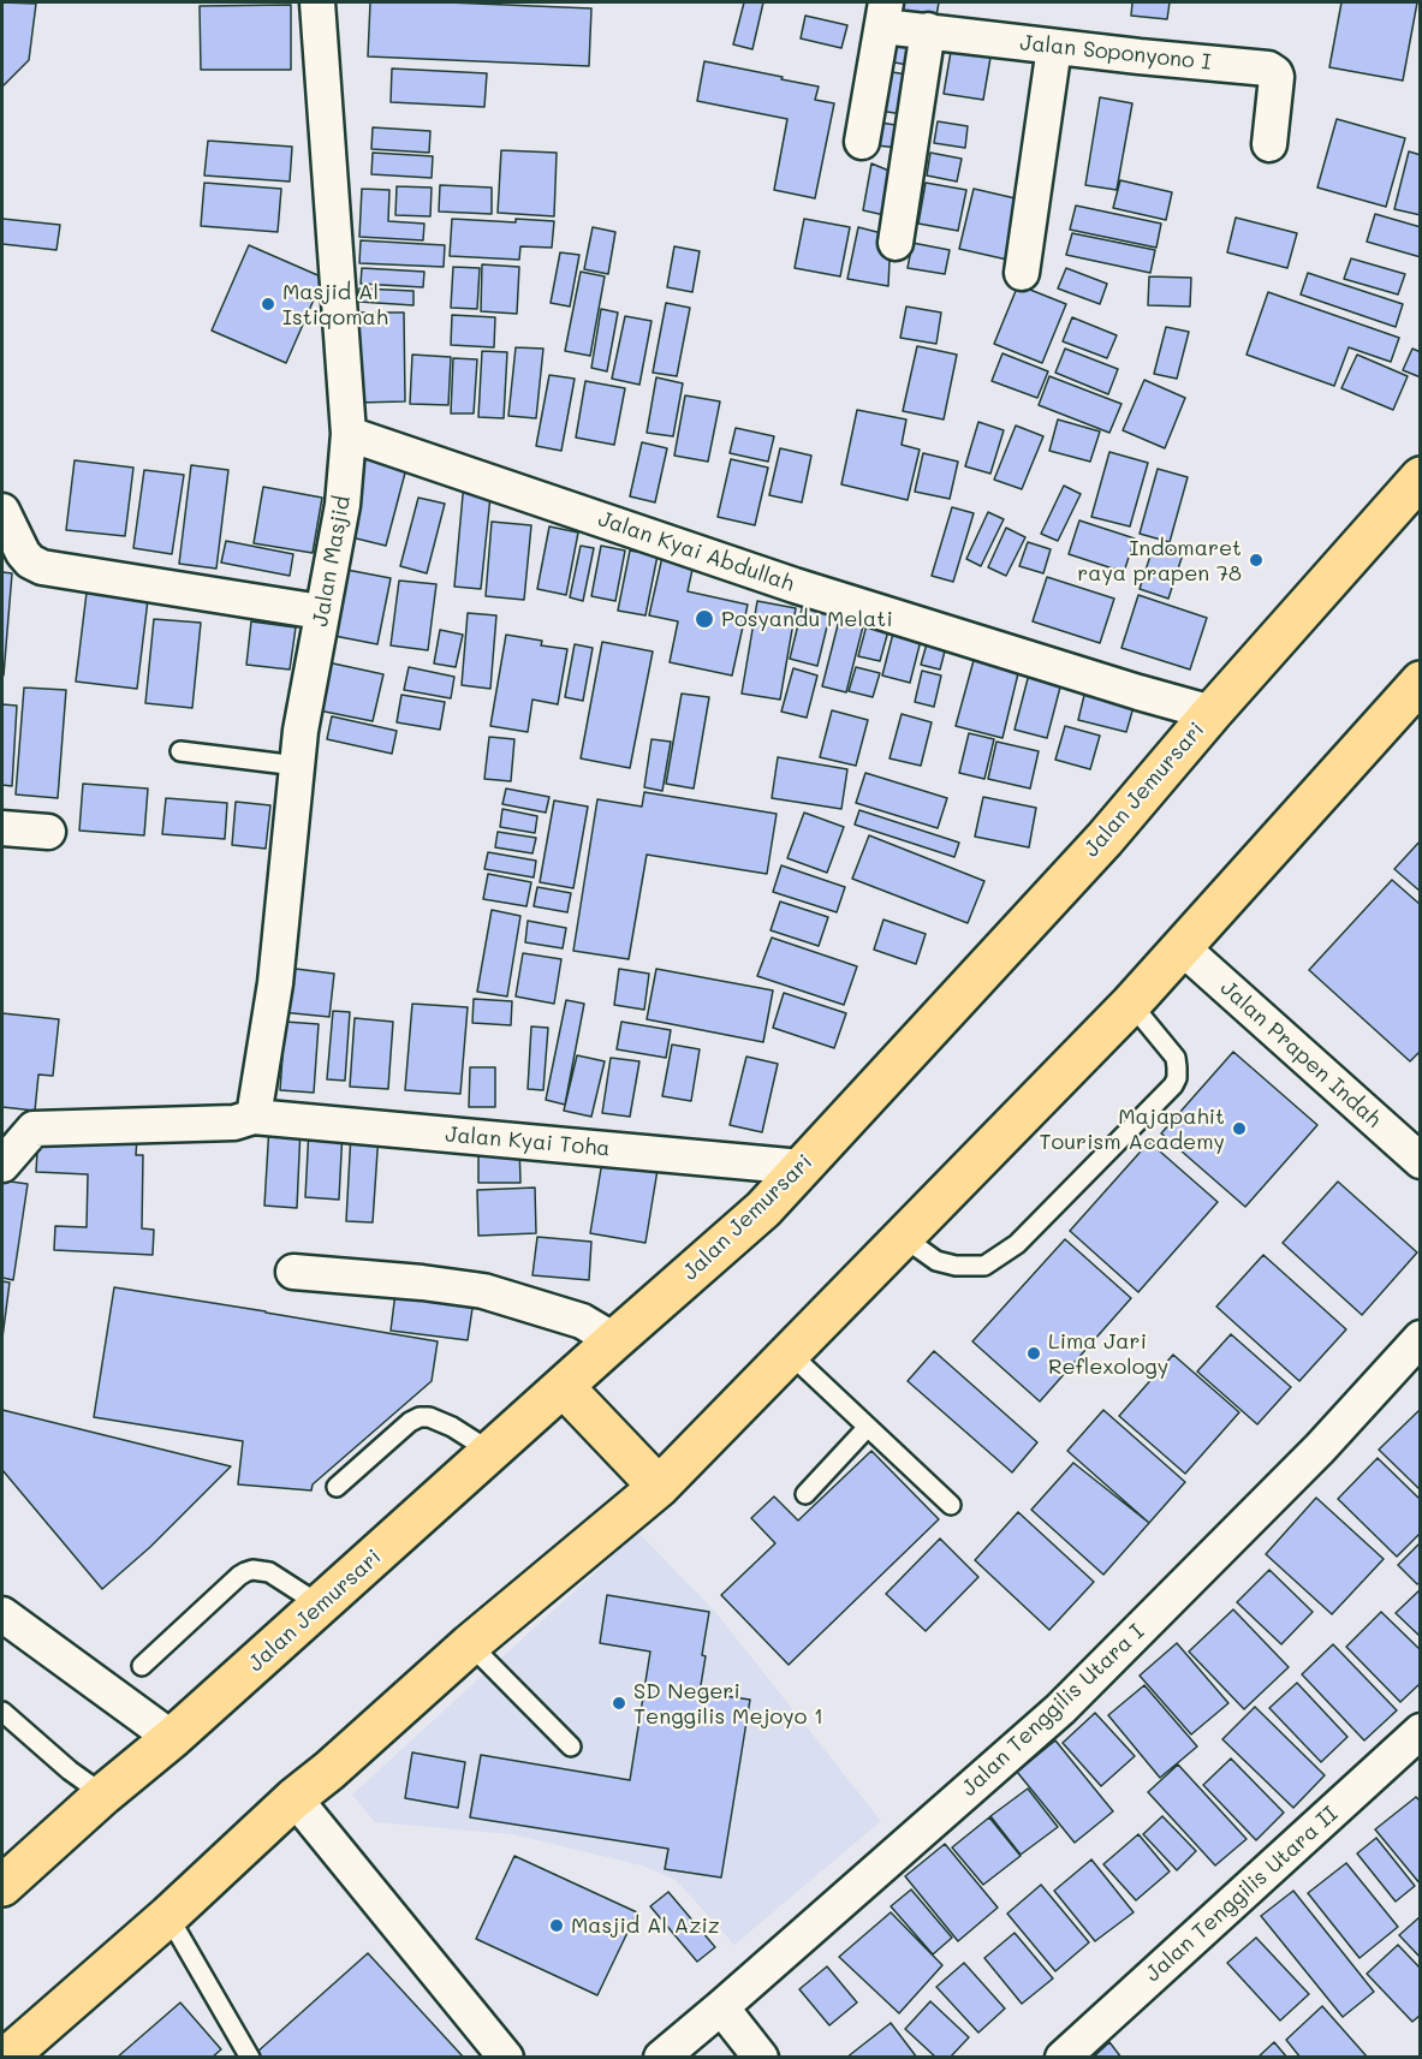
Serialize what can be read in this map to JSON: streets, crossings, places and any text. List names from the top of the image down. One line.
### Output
{"streets":{"main road":["Jalan Jemursari"],"street":["Jalan Soponyono I","Jalan Kyai Abdullah","Jalan Masjid","Jalan Prapen Indah","Jalan Kyai Toha","Jalan Tenggilis Utara I","Jalan Tenggilis Utara II"]},"crossings":[["Jalan Kyai Abdullah","Jalan Masjid"],["Jalan Kyai Abdullah","Jalan Jemursari"],["Jalan Masjid","Jalan Kyai Toha"],["Jalan Jemursari","Jalan Kyai Toha"]],"places":["Masjid Al Istiqomah","Indomaret raya prapen 78","Posyandu Melati","Majapahit Tourism Academy","Lima Jari Reflexology","SD Negeri Tenggilis Mejoyo 1","Masjid Al Aziz"]}
